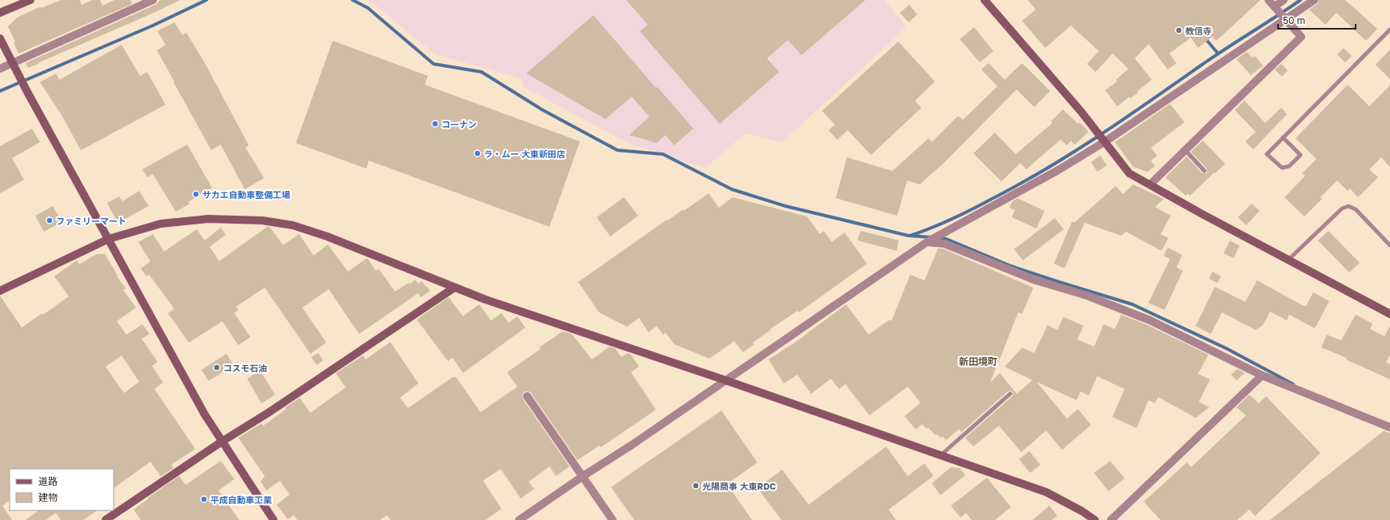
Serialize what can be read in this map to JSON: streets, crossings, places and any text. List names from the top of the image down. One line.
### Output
{"districts":["新田境町"],"places":["教信寺","コーナン","ラ・ムー 大東新田店","サカエ自動車整備工場","ファミリーマート","コスモ石油","光陽商事 大東RDC","平成自動車工業"],"legend":["道路","建物"],"scale_bar":"50 m"}
